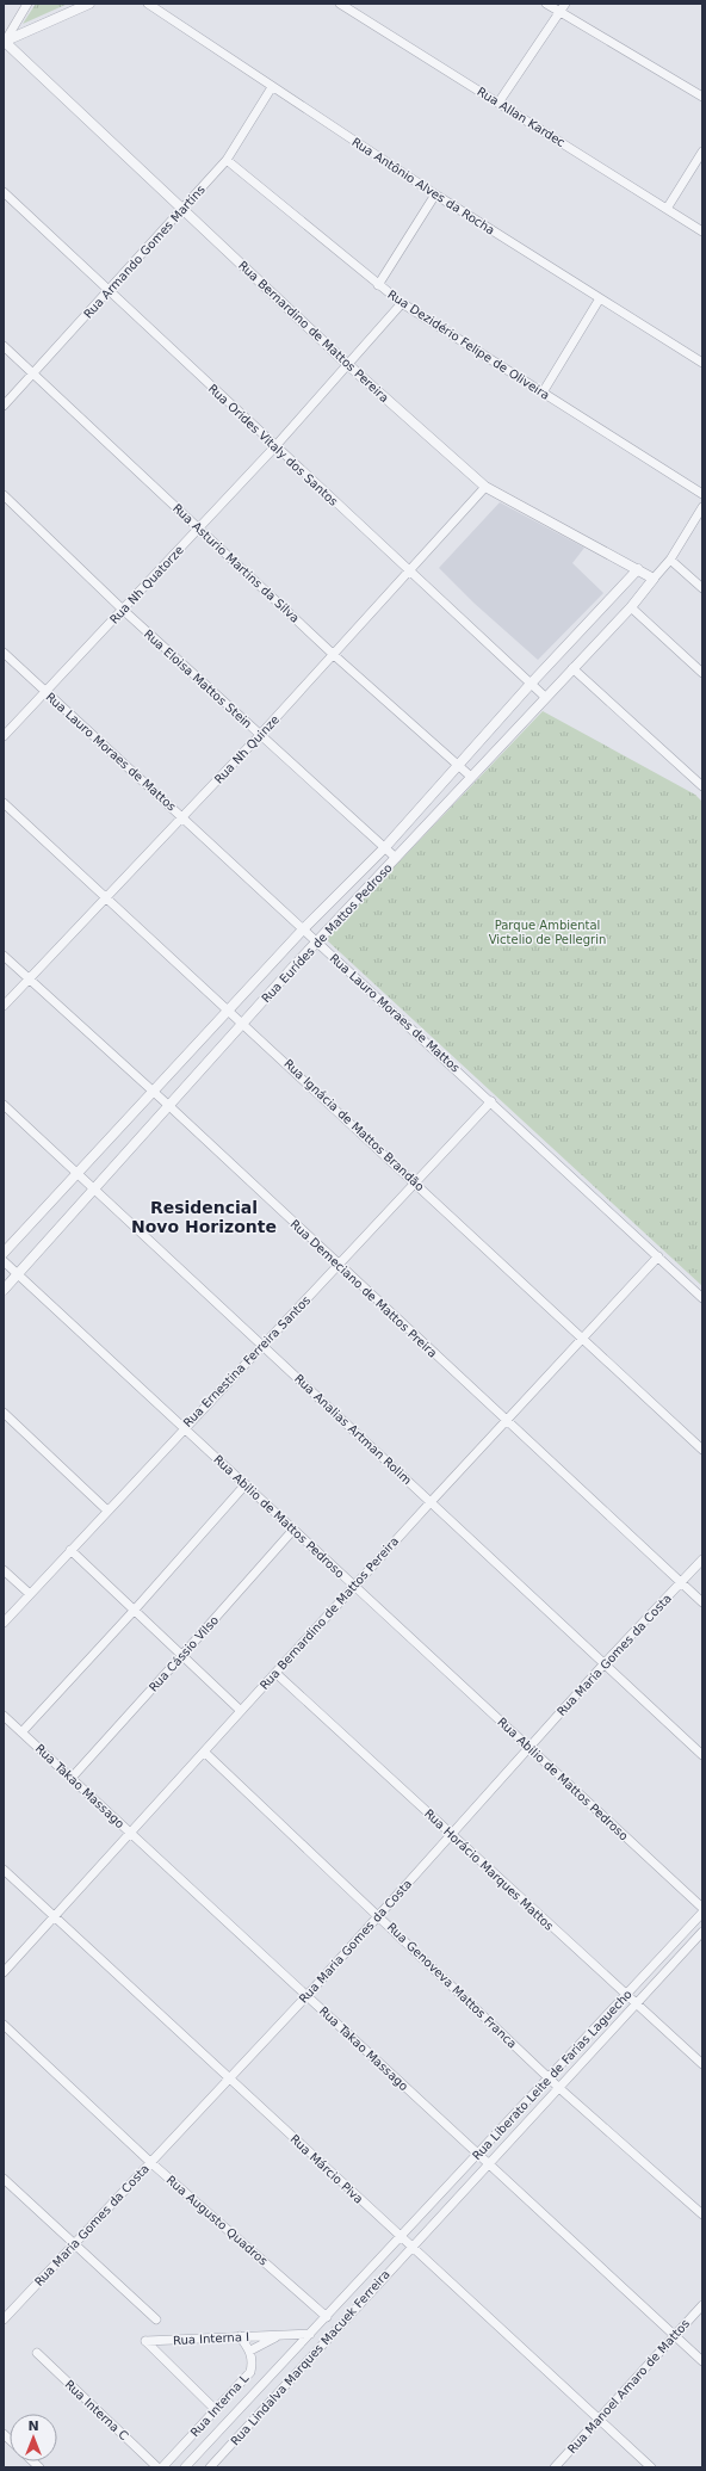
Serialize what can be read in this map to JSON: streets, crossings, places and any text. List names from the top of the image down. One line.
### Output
{"streets":{"street":["Rua Allan Kardec","Rua Antônio Alves da Rocha","Rua Armando Gomes Martins","Rua Bernardino de Mattos Pereira","Rua Dezidério Felipe de Oliveira","Rua Orides Vitaly dos Santos","Rua Asturio Martins da Silva","Rua Nh Quatorze","Rua Eloisa Mattos Stein","Rua Nh Quinze","Rua Lauro Moraes de Mattos","Rua Eurídes de Mattos Pedroso","Rua Ignácia de Mattos Brandão","Rua Demeciano de Mattos Preira","Rua Ernestina Ferreira Santos","Rua Analias Artman Rolim","Rua Abilio de Mattos Pedroso","Rua Cássio Vilso","Rua Maria Gomes da Costa","Rua Takao Massago","Rua Horácio Marques Mattos","Rua Genoveva Mattos Franca","Rua Liberato Leite de Farias Laguecho","Rua Márcio Piva","Rua Augusto Quadros","Rua Interna I","Rua Lindalva Marques Macuek Ferreira","Rua Manoel Amaro de Mattos","Rua Interna L","Rua Interna C"]},"crossings":[["Rua Antônio Alves da Rocha","Rua Armando Gomes Martins"],["Rua Armando Gomes Martins","Rua Bernardino de Mattos Pereira"],["Rua Armando Gomes Martins","Rua Dezidério Felipe de Oliveira"],["Rua Armando Gomes Martins","Rua Orides Vitaly dos Santos"],["Rua Armando Gomes Martins","Rua Asturio Martins da Silva"],["Rua Bernardino de Mattos Pereira","Rua Nh Quatorze"],["Rua Bernardino de Mattos Pereira","Rua Nh Quinze"],["Rua Bernardino de Mattos Pereira","Rua Lauro Moraes de Mattos"],["Rua Bernardino de Mattos Pereira","Rua Eurídes de Mattos Pedroso"],["Rua Bernardino de Mattos Pereira","Rua Ignácia de Mattos Brandão"],["Rua Bernardino de Mattos Pereira","Rua Demeciano de Mattos Preira"],["Rua Bernardino de Mattos Pereira","Rua Analias Artman Rolim"],["Rua Bernardino de Mattos Pereira","Rua Abilio de Mattos Pedroso"],["Rua Bernardino de Mattos Pereira","Rua Takao Massago"],["Rua Bernardino de Mattos Pereira","Rua Horácio Marques Mattos"],["Rua Bernardino de Mattos Pereira","Rua Genoveva Mattos Franca"],["Rua Bernardino de Mattos Pereira","Rua Márcio Piva"],["Rua Dezidério Felipe de Oliveira","Rua Nh Quatorze"],["Rua Orides Vitaly dos Santos","Rua Nh Quatorze"],["Rua Orides Vitaly dos Santos","Rua Nh Quinze"],["Rua Orides Vitaly dos Santos","Rua Eurídes de Mattos Pedroso"],["Rua Asturio Martins da Silva","Rua Nh Quatorze"],["Rua Asturio Martins da Silva","Rua Nh Quinze"],["Rua Asturio Martins da Silva","Rua Eurídes de Mattos Pedroso"],["Rua Nh Quatorze","Rua Eloisa Mattos Stein"],["Rua Nh Quatorze","Rua Lauro Moraes de Mattos"],["Rua Eloisa Mattos Stein","Rua Nh Quinze"],["Rua Eloisa Mattos Stein","Rua Eurídes de Mattos Pedroso"],["Rua Nh Quinze","Rua Lauro Moraes de Mattos"],["Rua Nh Quinze","Rua Ignácia de Mattos Brandão"],["Rua Nh Quinze","Rua Demeciano de Mattos Preira"],["Rua Lauro Moraes de Mattos","Rua Eurídes de Mattos Pedroso"],["Rua Lauro Moraes de Mattos","Rua Ernestina Ferreira Santos"],["Rua Eurídes de Mattos Pedroso","Rua Ignácia de Mattos Brandão"],["Rua Eurídes de Mattos Pedroso","Rua Demeciano de Mattos Preira"],["Rua Eurídes de Mattos Pedroso","Rua Analias Artman Rolim"],["Rua Eurídes de Mattos Pedroso","Rua Abilio de Mattos Pedroso"],["Rua Ignácia de Mattos Brandão","Rua Ernestina Ferreira Santos"],["Rua Demeciano de Mattos Preira","Rua Ernestina Ferreira Santos"],["Rua Demeciano de Mattos Preira","Rua Maria Gomes da Costa"],["Rua Ernestina Ferreira Santos","Rua Analias Artman Rolim"],["Rua Ernestina Ferreira Santos","Rua Abilio de Mattos Pedroso"],["Rua Analias Artman Rolim","Rua Maria Gomes da Costa"],["Rua Abilio de Mattos Pedroso","Rua Cássio Vilso"],["Rua Abilio de Mattos Pedroso","Rua Maria Gomes da Costa"],["Rua Cássio Vilso","Rua Takao Massago"],["Rua Maria Gomes da Costa","Rua Takao Massago"],["Rua Maria Gomes da Costa","Rua Horácio Marques Mattos"],["Rua Maria Gomes da Costa","Rua Genoveva Mattos Franca"],["Rua Maria Gomes da Costa","Rua Márcio Piva"],["Rua Maria Gomes da Costa","Rua Augusto Quadros"],["Rua Takao Massago","Rua Liberato Leite de Farias Laguecho"],["Rua Takao Massago","Rua Lindalva Marques Macuek Ferreira"],["Rua Takao Massago","Rua Manoel Amaro de Mattos"],["Rua Horácio Marques Mattos","Rua Liberato Leite de Farias Laguecho"],["Rua Horácio Marques Mattos","Rua Lindalva Marques Macuek Ferreira"],["Rua Genoveva Mattos Franca","Rua Liberato Leite de Farias Laguecho"],["Rua Genoveva Mattos Franca","Rua Lindalva Marques Macuek Ferreira"],["Rua Liberato Leite de Farias Laguecho","Rua Márcio Piva"],["Rua Liberato Leite de Farias Laguecho","Rua Augusto Quadros"],["Rua Liberato Leite de Farias Laguecho","Rua Lindalva Marques Macuek Ferreira"],["Rua Márcio Piva","Rua Lindalva Marques Macuek Ferreira"],["Rua Márcio Piva","Rua Manoel Amaro de Mattos"],["Rua Augusto Quadros","Rua Lindalva Marques Macuek Ferreira"],["Rua Interna I","Rua Lindalva Marques Macuek Ferreira"],["Rua Interna I","Rua Interna L"]],"districts":["Residencial Novo Horizonte"],"parks":["Parque Ambiental Victelio de Pellegrin"],"north":"top"}
